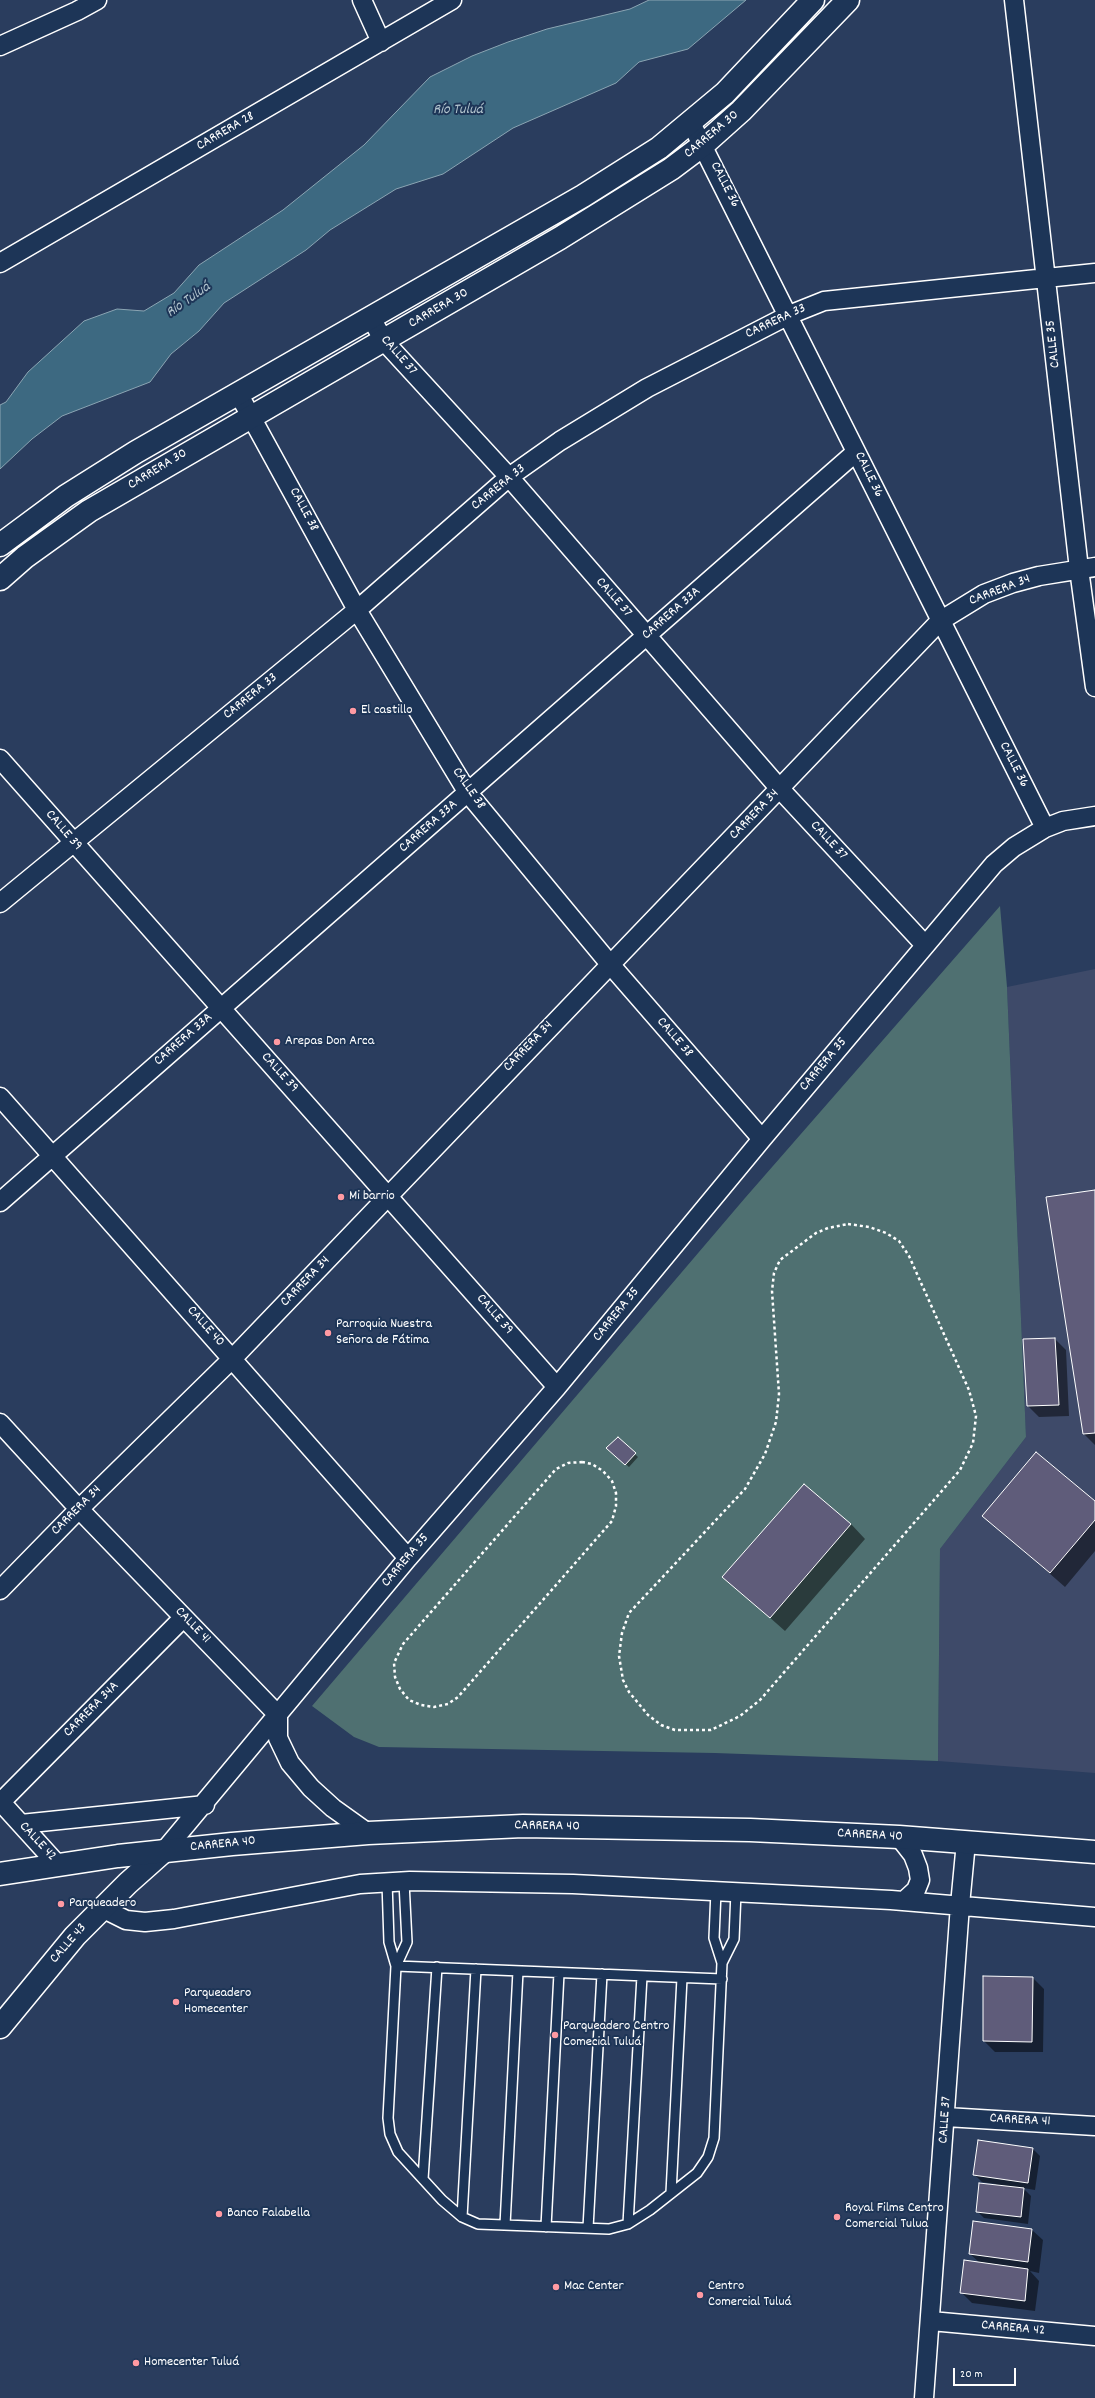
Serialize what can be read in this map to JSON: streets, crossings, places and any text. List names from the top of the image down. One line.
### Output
{"streets":{"main road":["CARRERA 30","CARRERA 40","CALLE 43"],"street":["CARRERA 28","CALLE 36","CARRERA 33","CALLE 35","CALLE 37","CALLE 38","CARRERA 34","CARRERA 33A","CALLE 39","CARRERA 35","CALLE 40","CALLE 41","CARRERA 34A","CALLE 42","CARRERA 41","CARRERA 42"]},"crossings":[["CARRERA 30","CALLE 36"],["CARRERA 30","CALLE 37"],["CARRERA 30","CALLE 38"],["CALLE 36","CARRERA 33"],["CALLE 36","CARRERA 34"],["CALLE 36","CARRERA 33A"],["CALLE 36","CARRERA 35"],["CARRERA 33","CALLE 35"],["CARRERA 33","CALLE 37"],["CARRERA 33","CALLE 38"],["CARRERA 33","CALLE 39"],["CALLE 35","CARRERA 34"],["CALLE 37","CARRERA 34"],["CALLE 37","CARRERA 33A"],["CALLE 37","CARRERA 35"],["CALLE 37","CARRERA 40"],["CALLE 37","CARRERA 41"],["CALLE 37","CARRERA 42"],["CALLE 38","CARRERA 34"],["CALLE 38","CARRERA 33A"],["CALLE 38","CARRERA 35"],["CARRERA 34","CALLE 39"],["CARRERA 34","CALLE 40"],["CARRERA 34","CALLE 41"],["CARRERA 33A","CALLE 39"],["CARRERA 33A","CALLE 40"],["CALLE 39","CARRERA 35"],["CARRERA 35","CALLE 40"],["CARRERA 35","CALLE 41"],["CARRERA 35","CARRERA 40"],["CARRERA 35","CALLE 43"],["CALLE 41","CARRERA 34A"],["CARRERA 34A","CALLE 42"],["CARRERA 40","CALLE 42"],["CARRERA 40","CALLE 43"]],"water":["Río Tuluá"],"places":["El castillo","Arepas Don Arca","Mi barrio","Parroquia Nuestra Señora de Fátima","Parqueadero","Parqueadero Homecenter","Parqueadero Centro Comecial Tuluá","Banco Falabella","Royal Films Centro Comercial Tulua","Mac Center","Centro Comercial Tuluá","Homecenter Tuluá"],"scale_bar":"20 m"}
